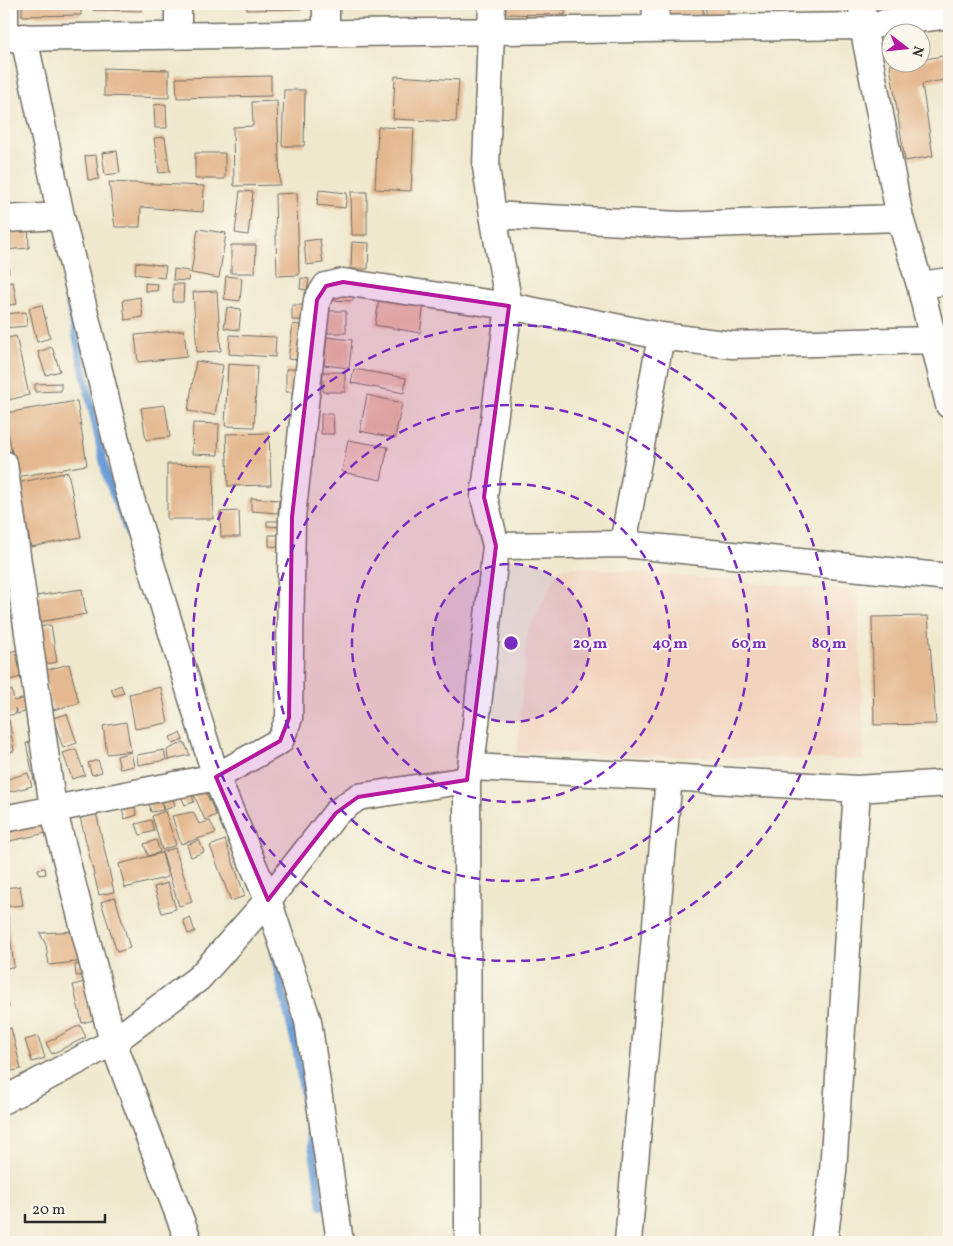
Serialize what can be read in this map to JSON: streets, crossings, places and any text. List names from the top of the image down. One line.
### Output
{"scale_bar":"20 m","north":"right","rings":["20 m","40 m","60 m","80 m"]}
